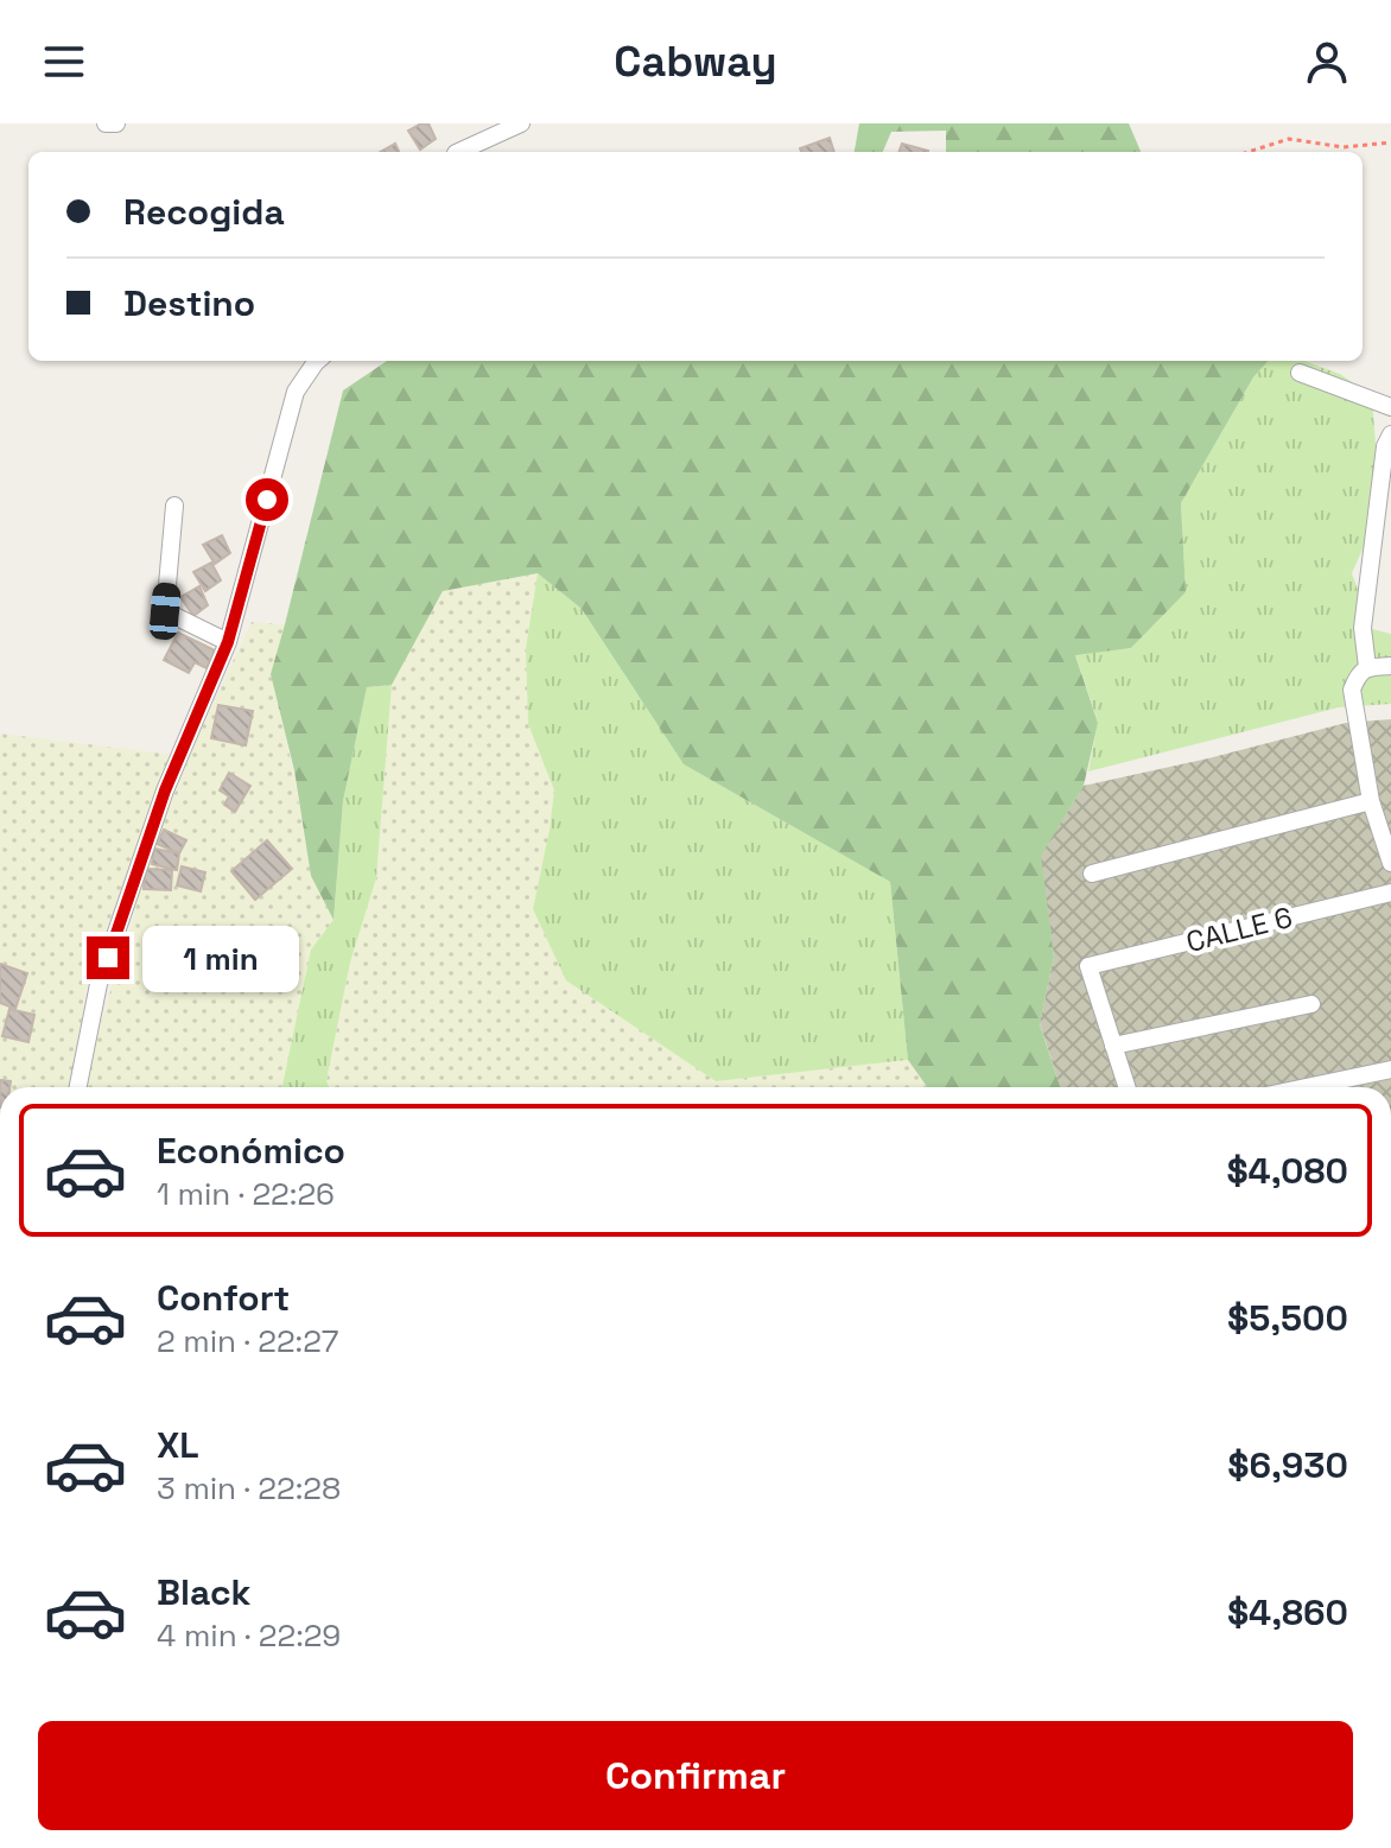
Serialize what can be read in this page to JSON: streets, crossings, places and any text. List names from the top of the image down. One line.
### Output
{"streets":{"street":["CALLE 6"]},"page":{"header":"Cabway","banner":["Recogida","Destino"],"bubble":"1 min","list":[{"name":"Económico","note":"1 min · 22:26","value":"$4,080"},{"name":"Confort","note":"2 min · 22:27","value":"$5,500"},{"name":"XL","note":"3 min · 22:28","value":"$6,930"},{"name":"Black","note":"4 min · 22:29","value":"$4,860"}],"buttons":"Confirmar"}}
